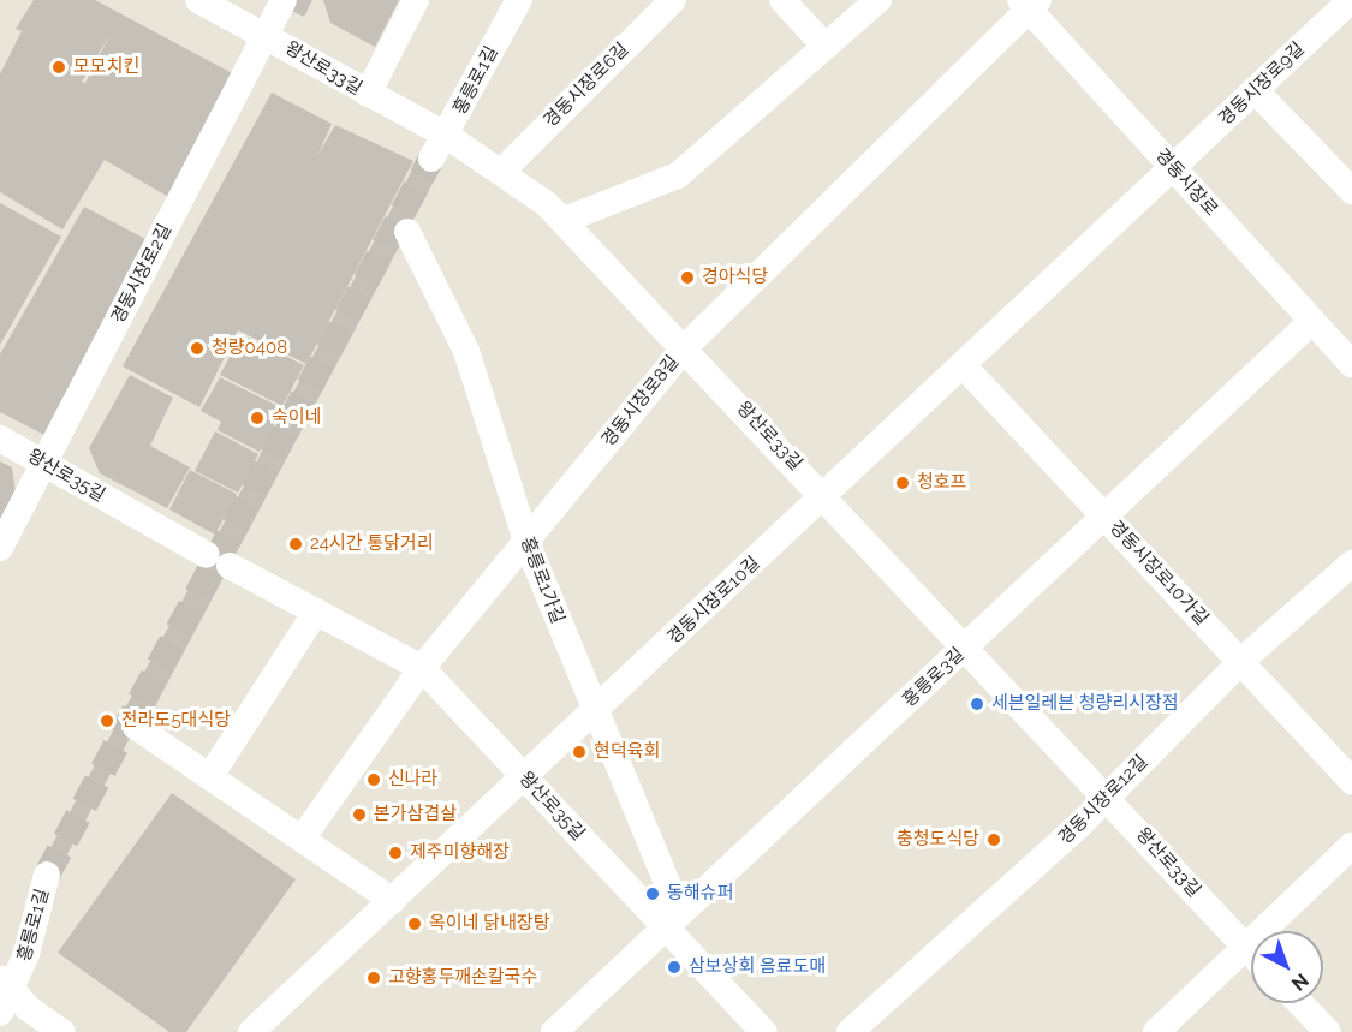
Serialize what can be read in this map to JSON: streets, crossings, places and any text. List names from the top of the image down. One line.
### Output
{"streets":{"street":["왕산로33길","홍릉로1길","경동시장로9길","경동시장로6길","경동시장로","경동시장로2길","경동시장로8길","왕산로35길","경동시장로10가길","홍릉로1가길","경동시장로10길","홍릉로3길","경동시장로12길"]},"crossings":[["왕산로33길","홍릉로1길"],["왕산로33길","경동시장로6길"],["왕산로33길","경동시장로2길"],["왕산로33길","경동시장로8길"],["왕산로33길","경동시장로10길"],["왕산로33길","홍릉로3길"],["왕산로33길","경동시장로12길"],["경동시장로9길","경동시장로"],["경동시장로9길","경동시장로10길"],["경동시장로","경동시장로8길"],["경동시장로","경동시장로10길"],["경동시장로","홍릉로3길"],["경동시장로2길","왕산로35길"],["경동시장로8길","왕산로35길"],["경동시장로8길","홍릉로1가길"],["왕산로35길","홍릉로1가길"],["왕산로35길","경동시장로10길"],["왕산로35길","홍릉로3길"],["경동시장로10가길","경동시장로10길"],["경동시장로10가길","홍릉로3길"],["경동시장로10가길","경동시장로12길"],["홍릉로1가길","경동시장로10길"],["홍릉로1가길","홍릉로3길"]],"places":["모모치킨","경아식당","청량0408","숙이네","청호프","24시간 통닭거리","세븐일레븐 청량리시장점","전라도5대식당","현덕육회","신나라","본가삼겹살","충청도식당","제주미향해장","동해슈퍼","옥이네 닭내장탕","삼보상회 음료도매","고향홍두깨손칼국수"],"north":"bottom right"}
